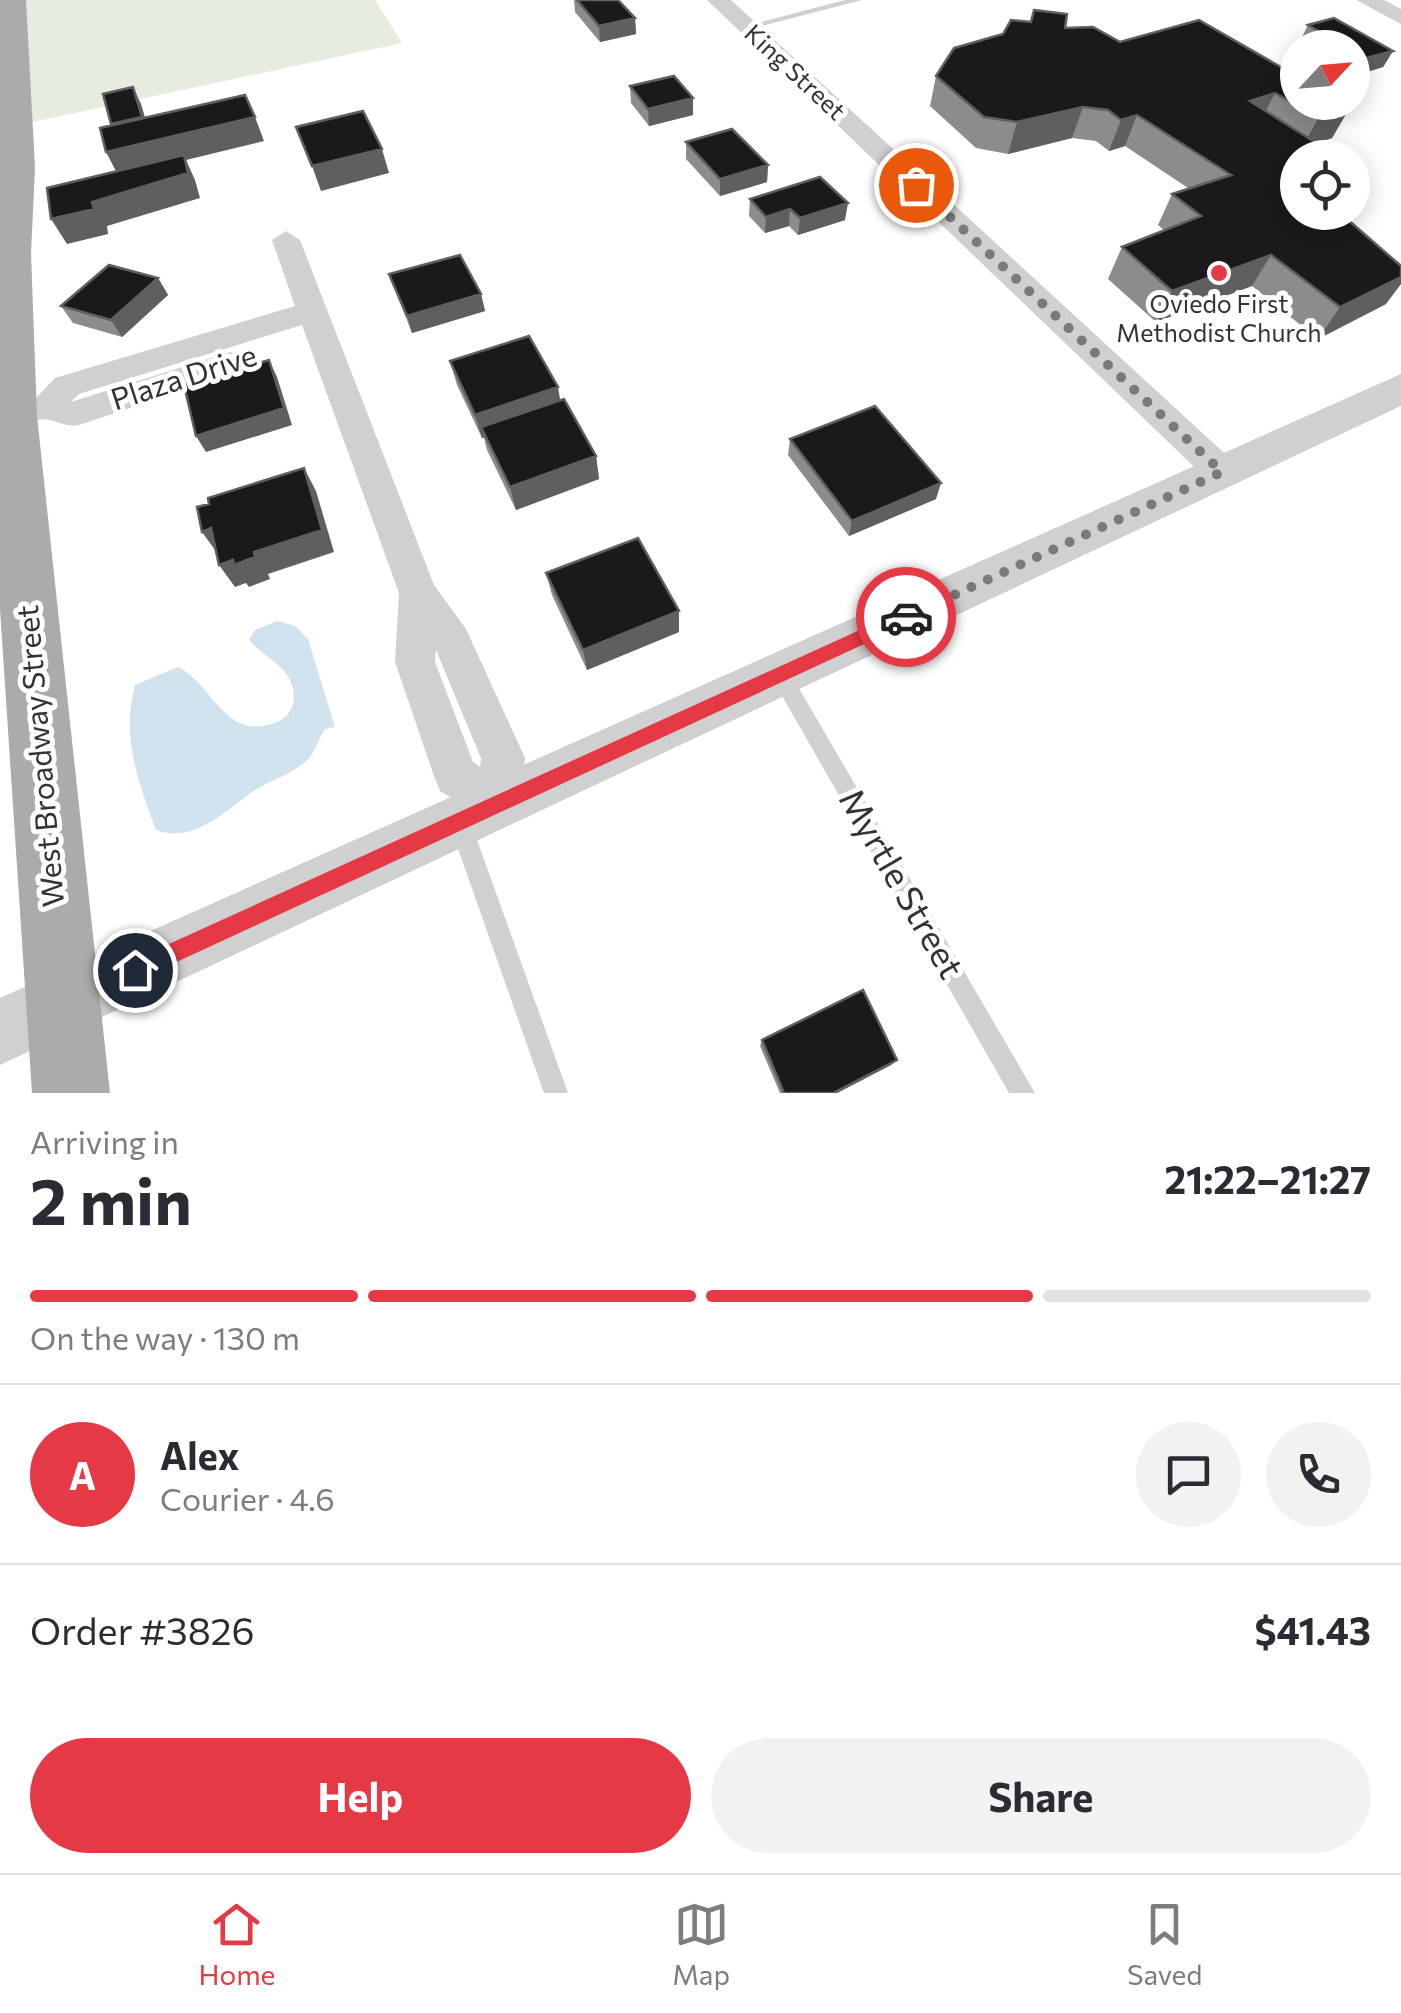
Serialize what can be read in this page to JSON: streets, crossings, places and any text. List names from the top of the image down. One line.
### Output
{"streets":{"main road":["West Broadway Street"],"street":["King Street","Plaza Drive"],"lane":["Myrtle Street"]},"crossings":[["Plaza Drive","West Broadway Street"]],"places":["Oviedo First Methodist Church"],"north":"top right","page":{"heading":["2 min","Arriving in","21:22–21:27"],"panel":["Alex","Courier · 4.6","Order #3826","$41.43"],"bar":"On the way · 130 m","round":"A","buttons":["Help","Share"],"tabs":["Home","Map","Saved"]}}
